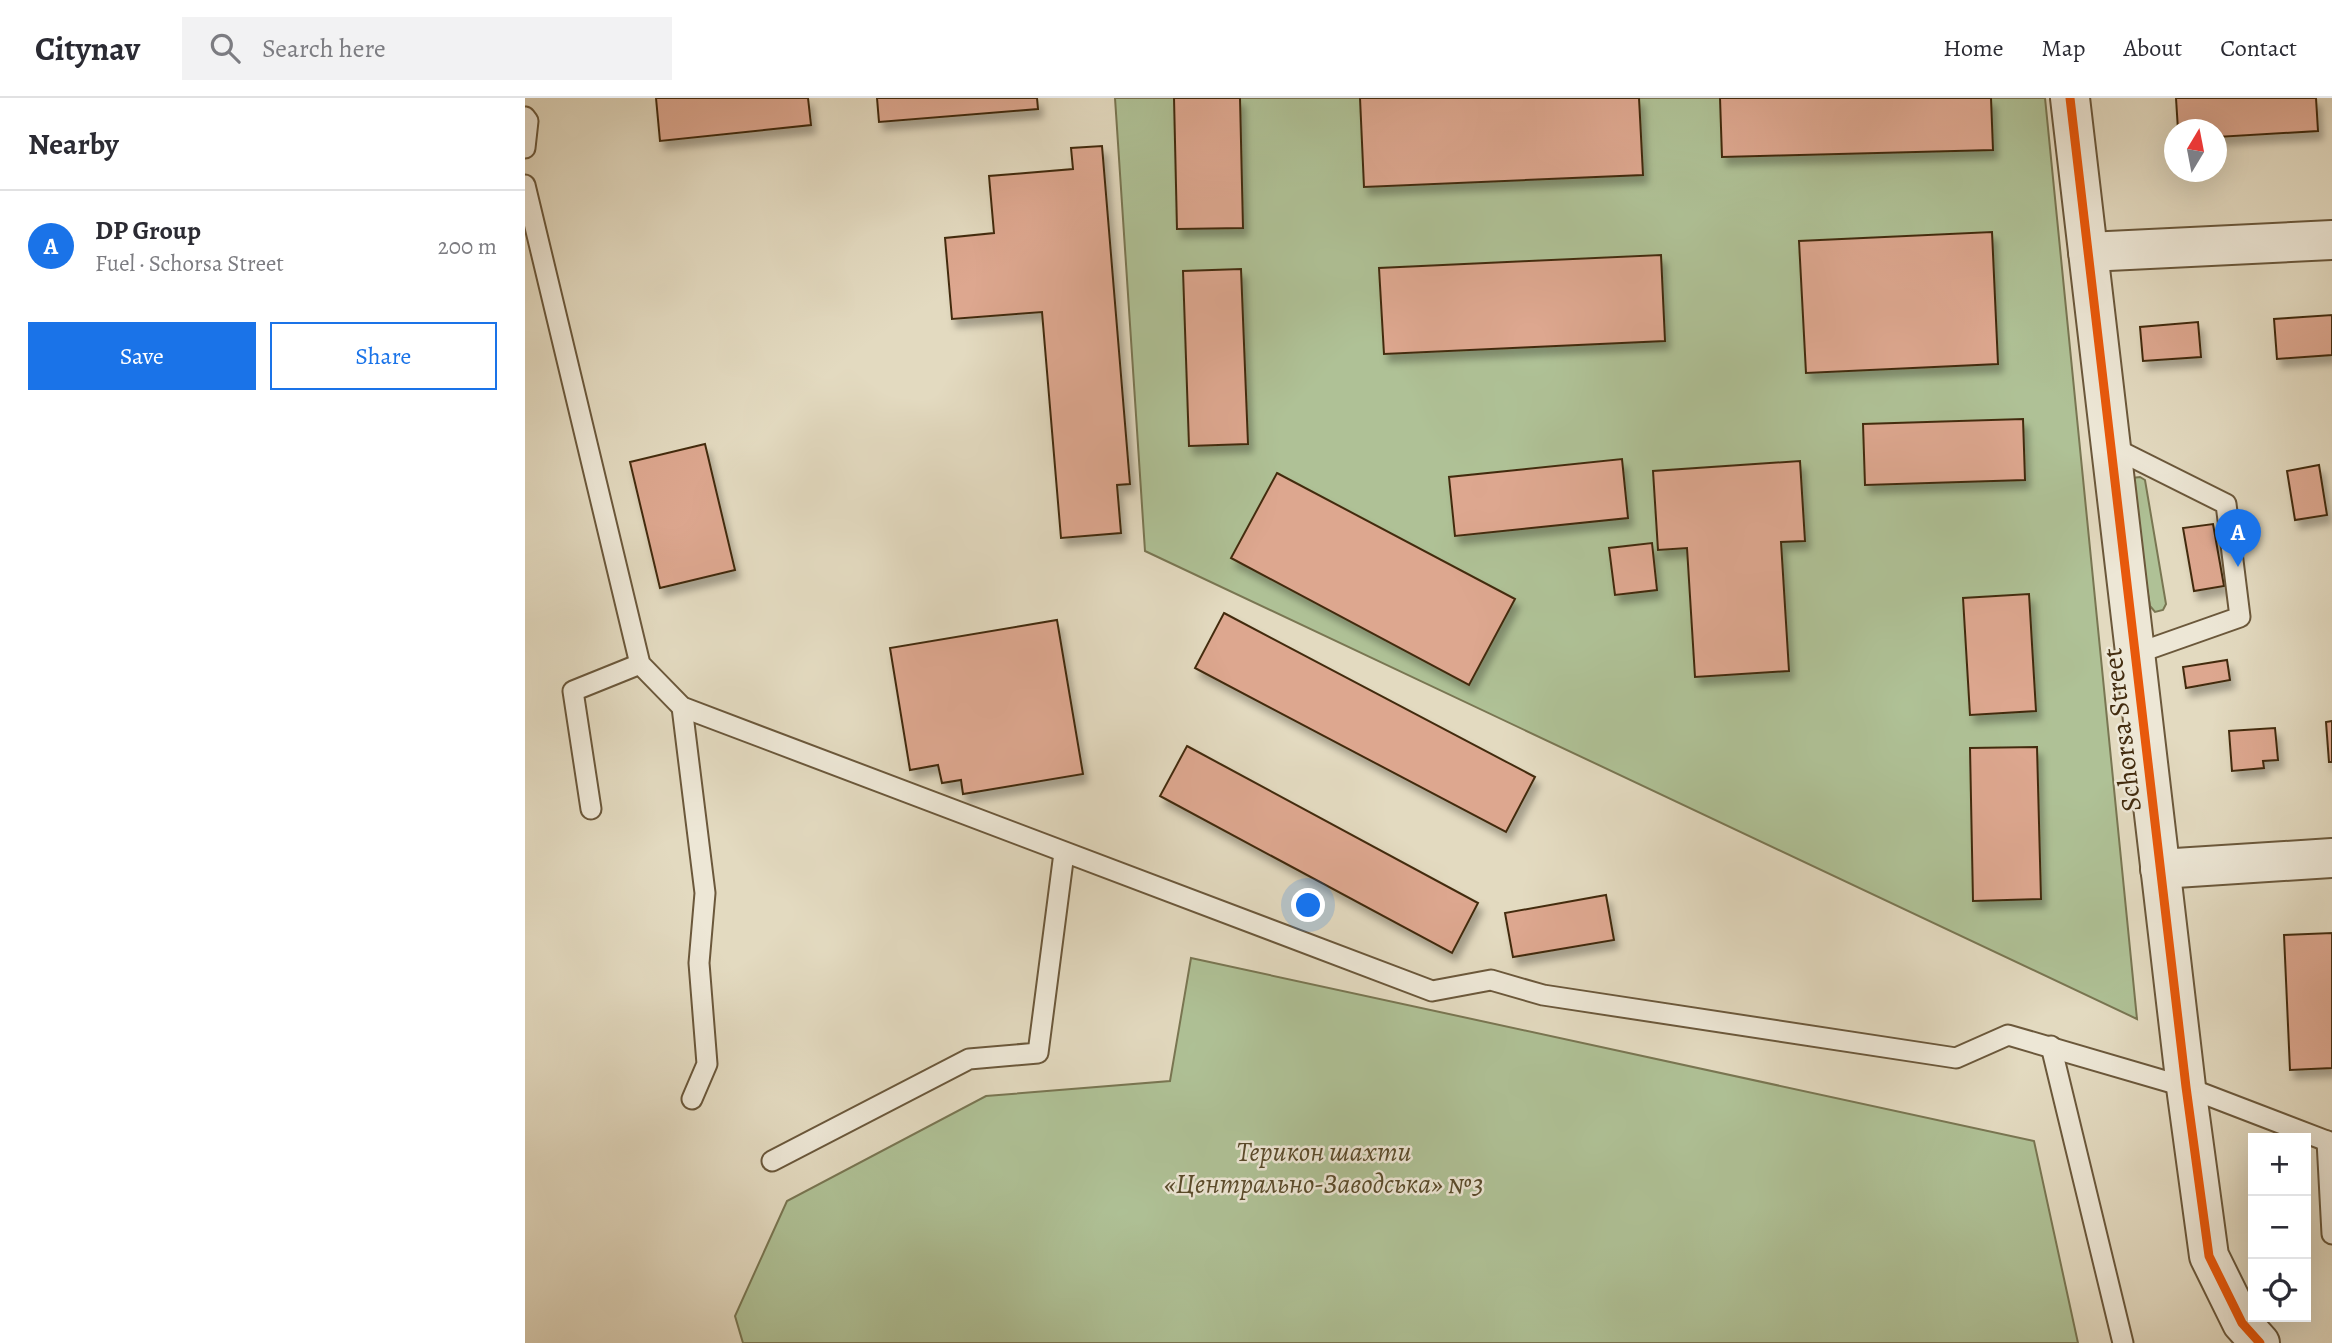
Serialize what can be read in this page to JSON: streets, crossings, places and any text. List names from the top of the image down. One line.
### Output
{"streets":{"street":["Schorsa Street"]},"parks":["Терикон шахти «Центрально-Заводська» №3"],"north":"top","page":{"header":"Citynav","search":"Search here","nav":["Home","Map","About","Contact"],"heading":"Nearby","list":[{"mark":"A","name":"DP Group","note":"Fuel · Schorsa Street","value":"200 m"}],"buttons":["Save","Share"],"pins":"A","map_buttons":["+","−"]}}
